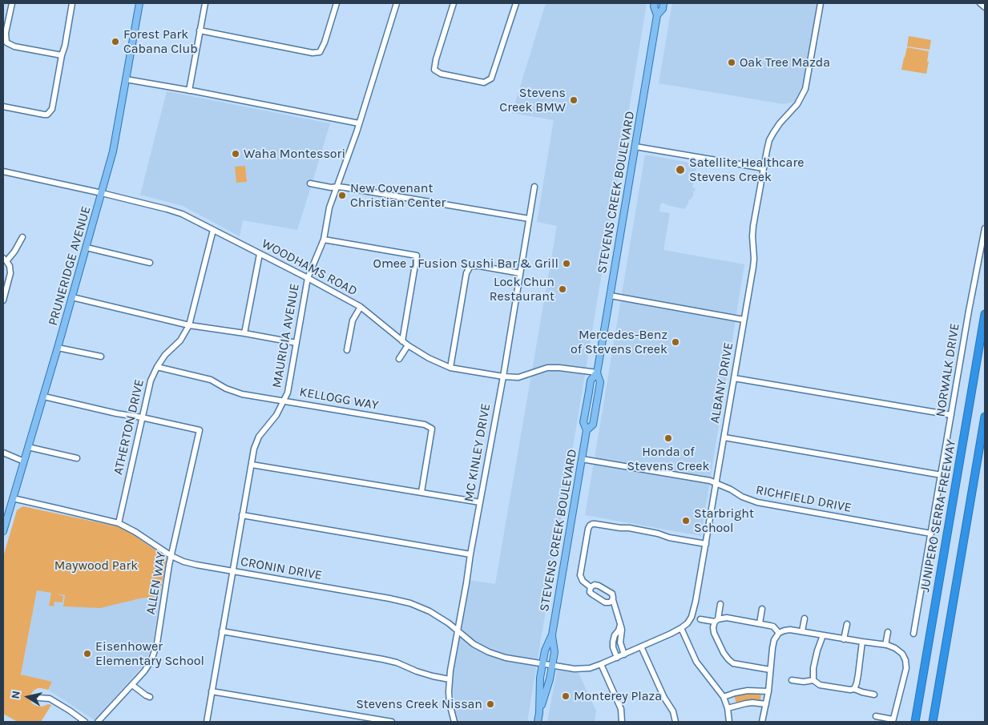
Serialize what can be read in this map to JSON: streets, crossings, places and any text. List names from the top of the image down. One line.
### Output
{"streets":{"highway":["JUNIPERO SERRA FREEWAY"],"main road":["STEVENS CREEK BOULEVARD","PRUNERIDGE AVENUE"],"street":["WOODHAMS ROAD","MAURICIA AVENUE","NORWALK DRIVE","ALBANY DRIVE","KELLOGG WAY","ATHERTON DRIVE","MC KINLEY DRIVE","RICHFIELD DRIVE","CRONIN DRIVE","ALLEN WAY"]},"crossings":[["STEVENS CREEK BOULEVARD","WOODHAMS ROAD"],["STEVENS CREEK BOULEVARD","ALBANY DRIVE"],["STEVENS CREEK BOULEVARD","RICHFIELD DRIVE"],["STEVENS CREEK BOULEVARD","CRONIN DRIVE"],["PRUNERIDGE AVENUE","WOODHAMS ROAD"],["PRUNERIDGE AVENUE","CRONIN DRIVE"],["WOODHAMS ROAD","MAURICIA AVENUE"],["WOODHAMS ROAD","ATHERTON DRIVE"],["WOODHAMS ROAD","MC KINLEY DRIVE"],["MAURICIA AVENUE","KELLOGG WAY"],["MAURICIA AVENUE","CRONIN DRIVE"],["NORWALK DRIVE","RICHFIELD DRIVE"],["ALBANY DRIVE","RICHFIELD DRIVE"],["ALBANY DRIVE","CRONIN DRIVE"],["KELLOGG WAY","ATHERTON DRIVE"],["ATHERTON DRIVE","CRONIN DRIVE"],["ATHERTON DRIVE","ALLEN WAY"],["MC KINLEY DRIVE","CRONIN DRIVE"],["CRONIN DRIVE","ALLEN WAY"]],"parks":["Maywood Park"],"places":["Forest Park Cabana Club","Oak Tree Mazda","Stevens Creek BMW","Waha Montessori","Satellite Healthcare Stevens Creek","New Covenant Christian Center","Omee J Fusion Sushi Bar & Grill","Lock Chun Restaurant","Mercedes-Benz of Stevens Creek","Honda of Stevens Creek","Starbright School","Eisenhower Elementary School","Monterey Plaza","Stevens Creek Nissan"],"north":"left"}
